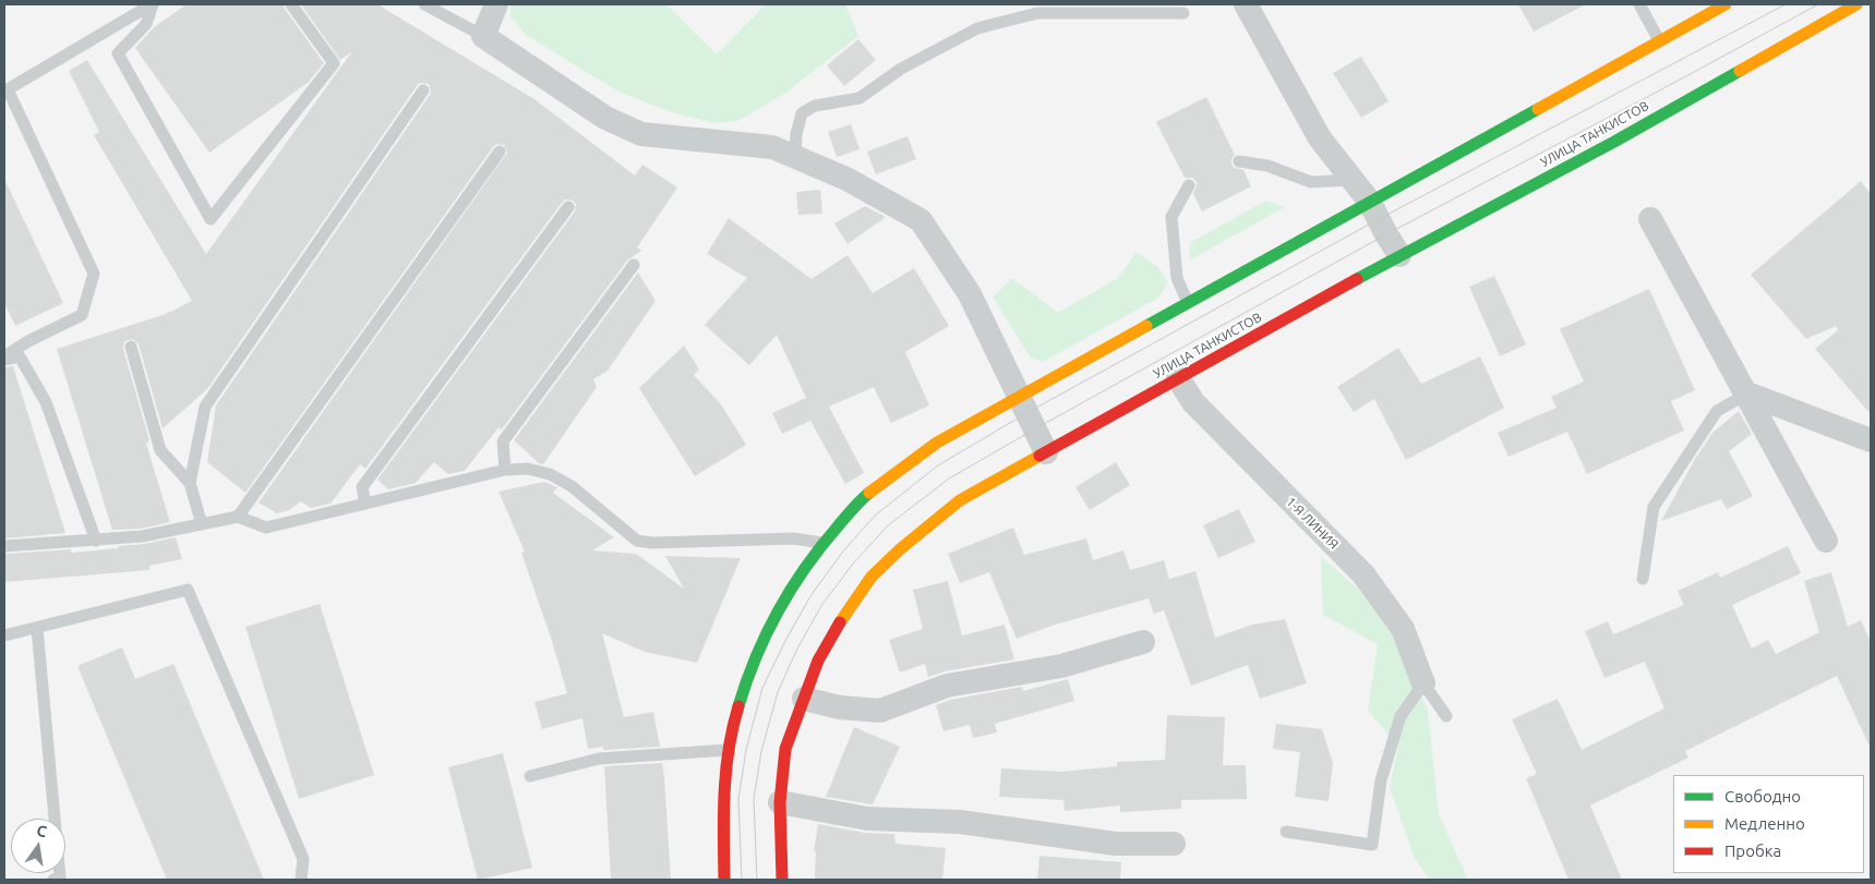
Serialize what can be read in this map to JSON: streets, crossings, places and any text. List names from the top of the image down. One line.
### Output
{"streets":{"main road":["УЛИЦА ТАНКИСТОВ"],"street":["1-Я ЛИНИЯ"]},"crossings":[["УЛИЦА ТАНКИСТОВ","1-Я ЛИНИЯ"]],"legend":["Свободно","Медленно","Пробка"],"north":"top"}
